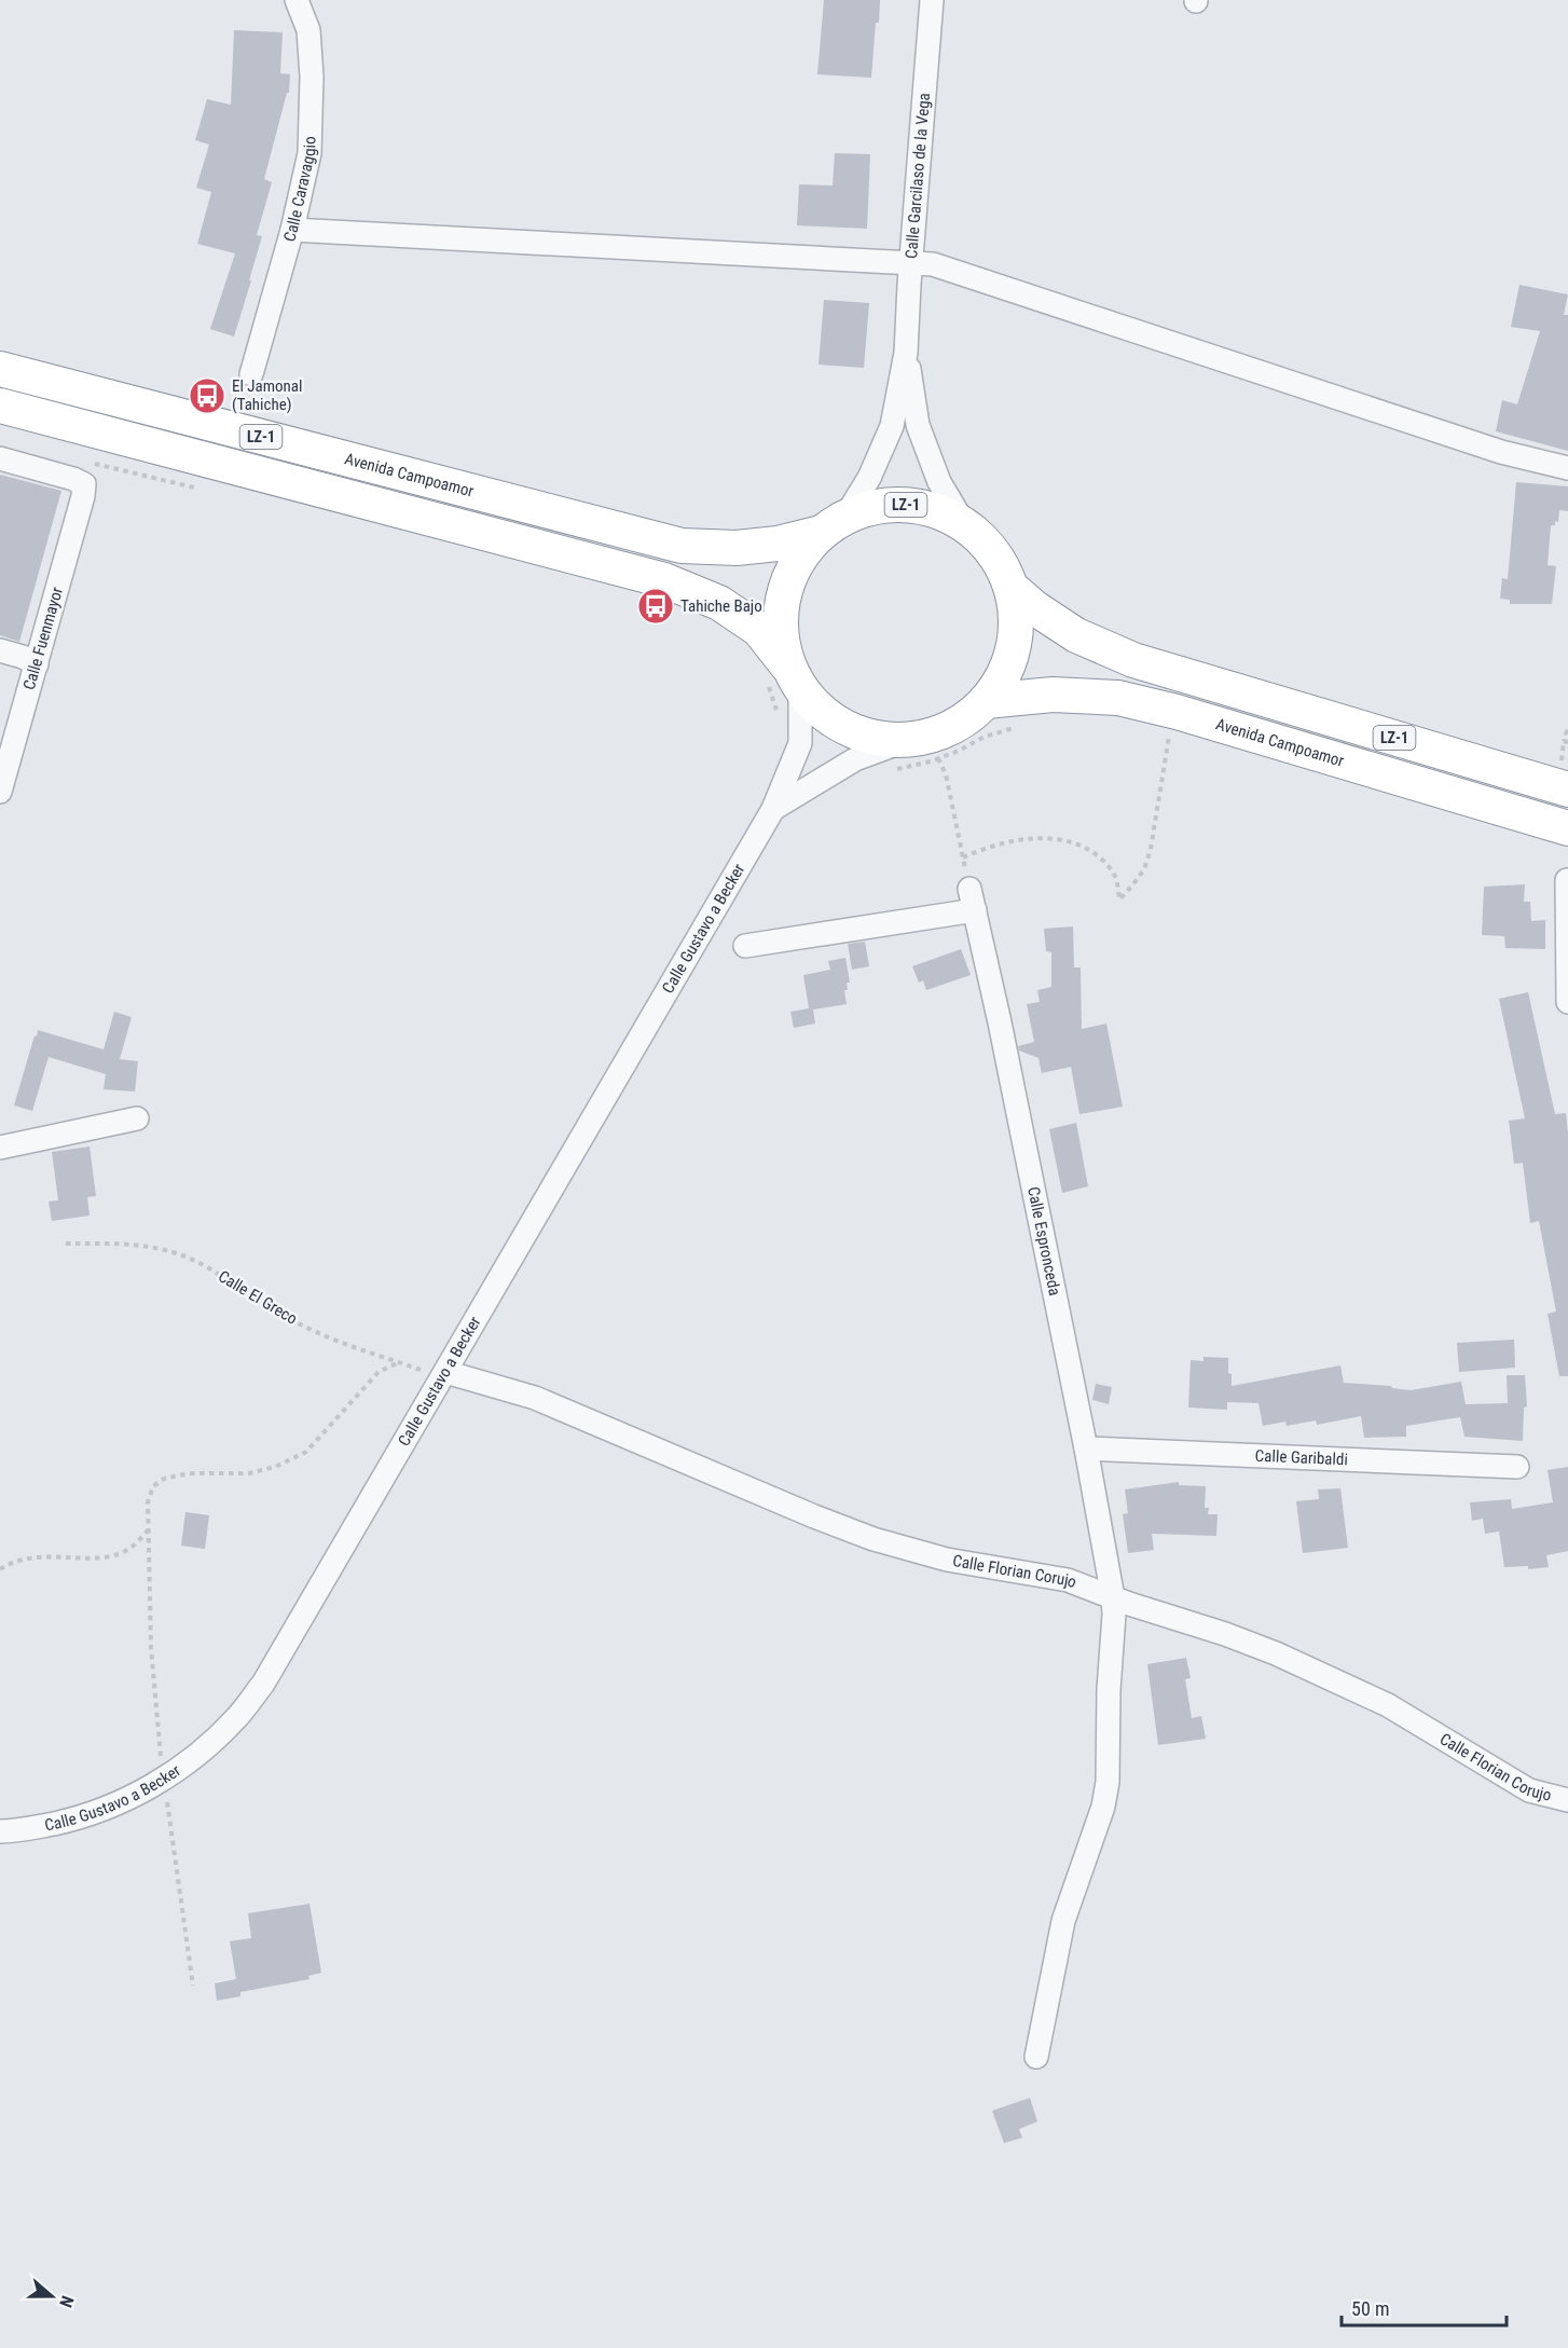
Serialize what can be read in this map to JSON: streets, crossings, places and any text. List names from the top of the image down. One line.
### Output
{"streets":{"highway":["LZ-1","Avenida Campoamor"],"street":["Calle Garcilaso de la Vega","Calle Caravaggio","Calle Fuenmayor","Calle Gustavo a Becker","Calle Espronceda","Calle Garibaldi","Calle Florian Corujo"],"path":["Calle El Greco"]},"crossings":[["Calle Garcilaso de la Vega","LZ-1"],["Calle Garcilaso de la Vega","Avenida Campoamor"],["LZ-1","Avenida Campoamor"],["LZ-1","Calle Gustavo a Becker"],["Calle Gustavo a Becker","Calle El Greco"],["Calle Gustavo a Becker","Calle Florian Corujo"],["Calle Espronceda","Calle Garibaldi"],["Calle Espronceda","Calle Florian Corujo"],["Calle El Greco","Calle Florian Corujo"]],"places":{"bus stop":["El Jamonal (Tahiche)","Tahiche Bajo"]},"scale_bar":"50 m","north":"right"}
